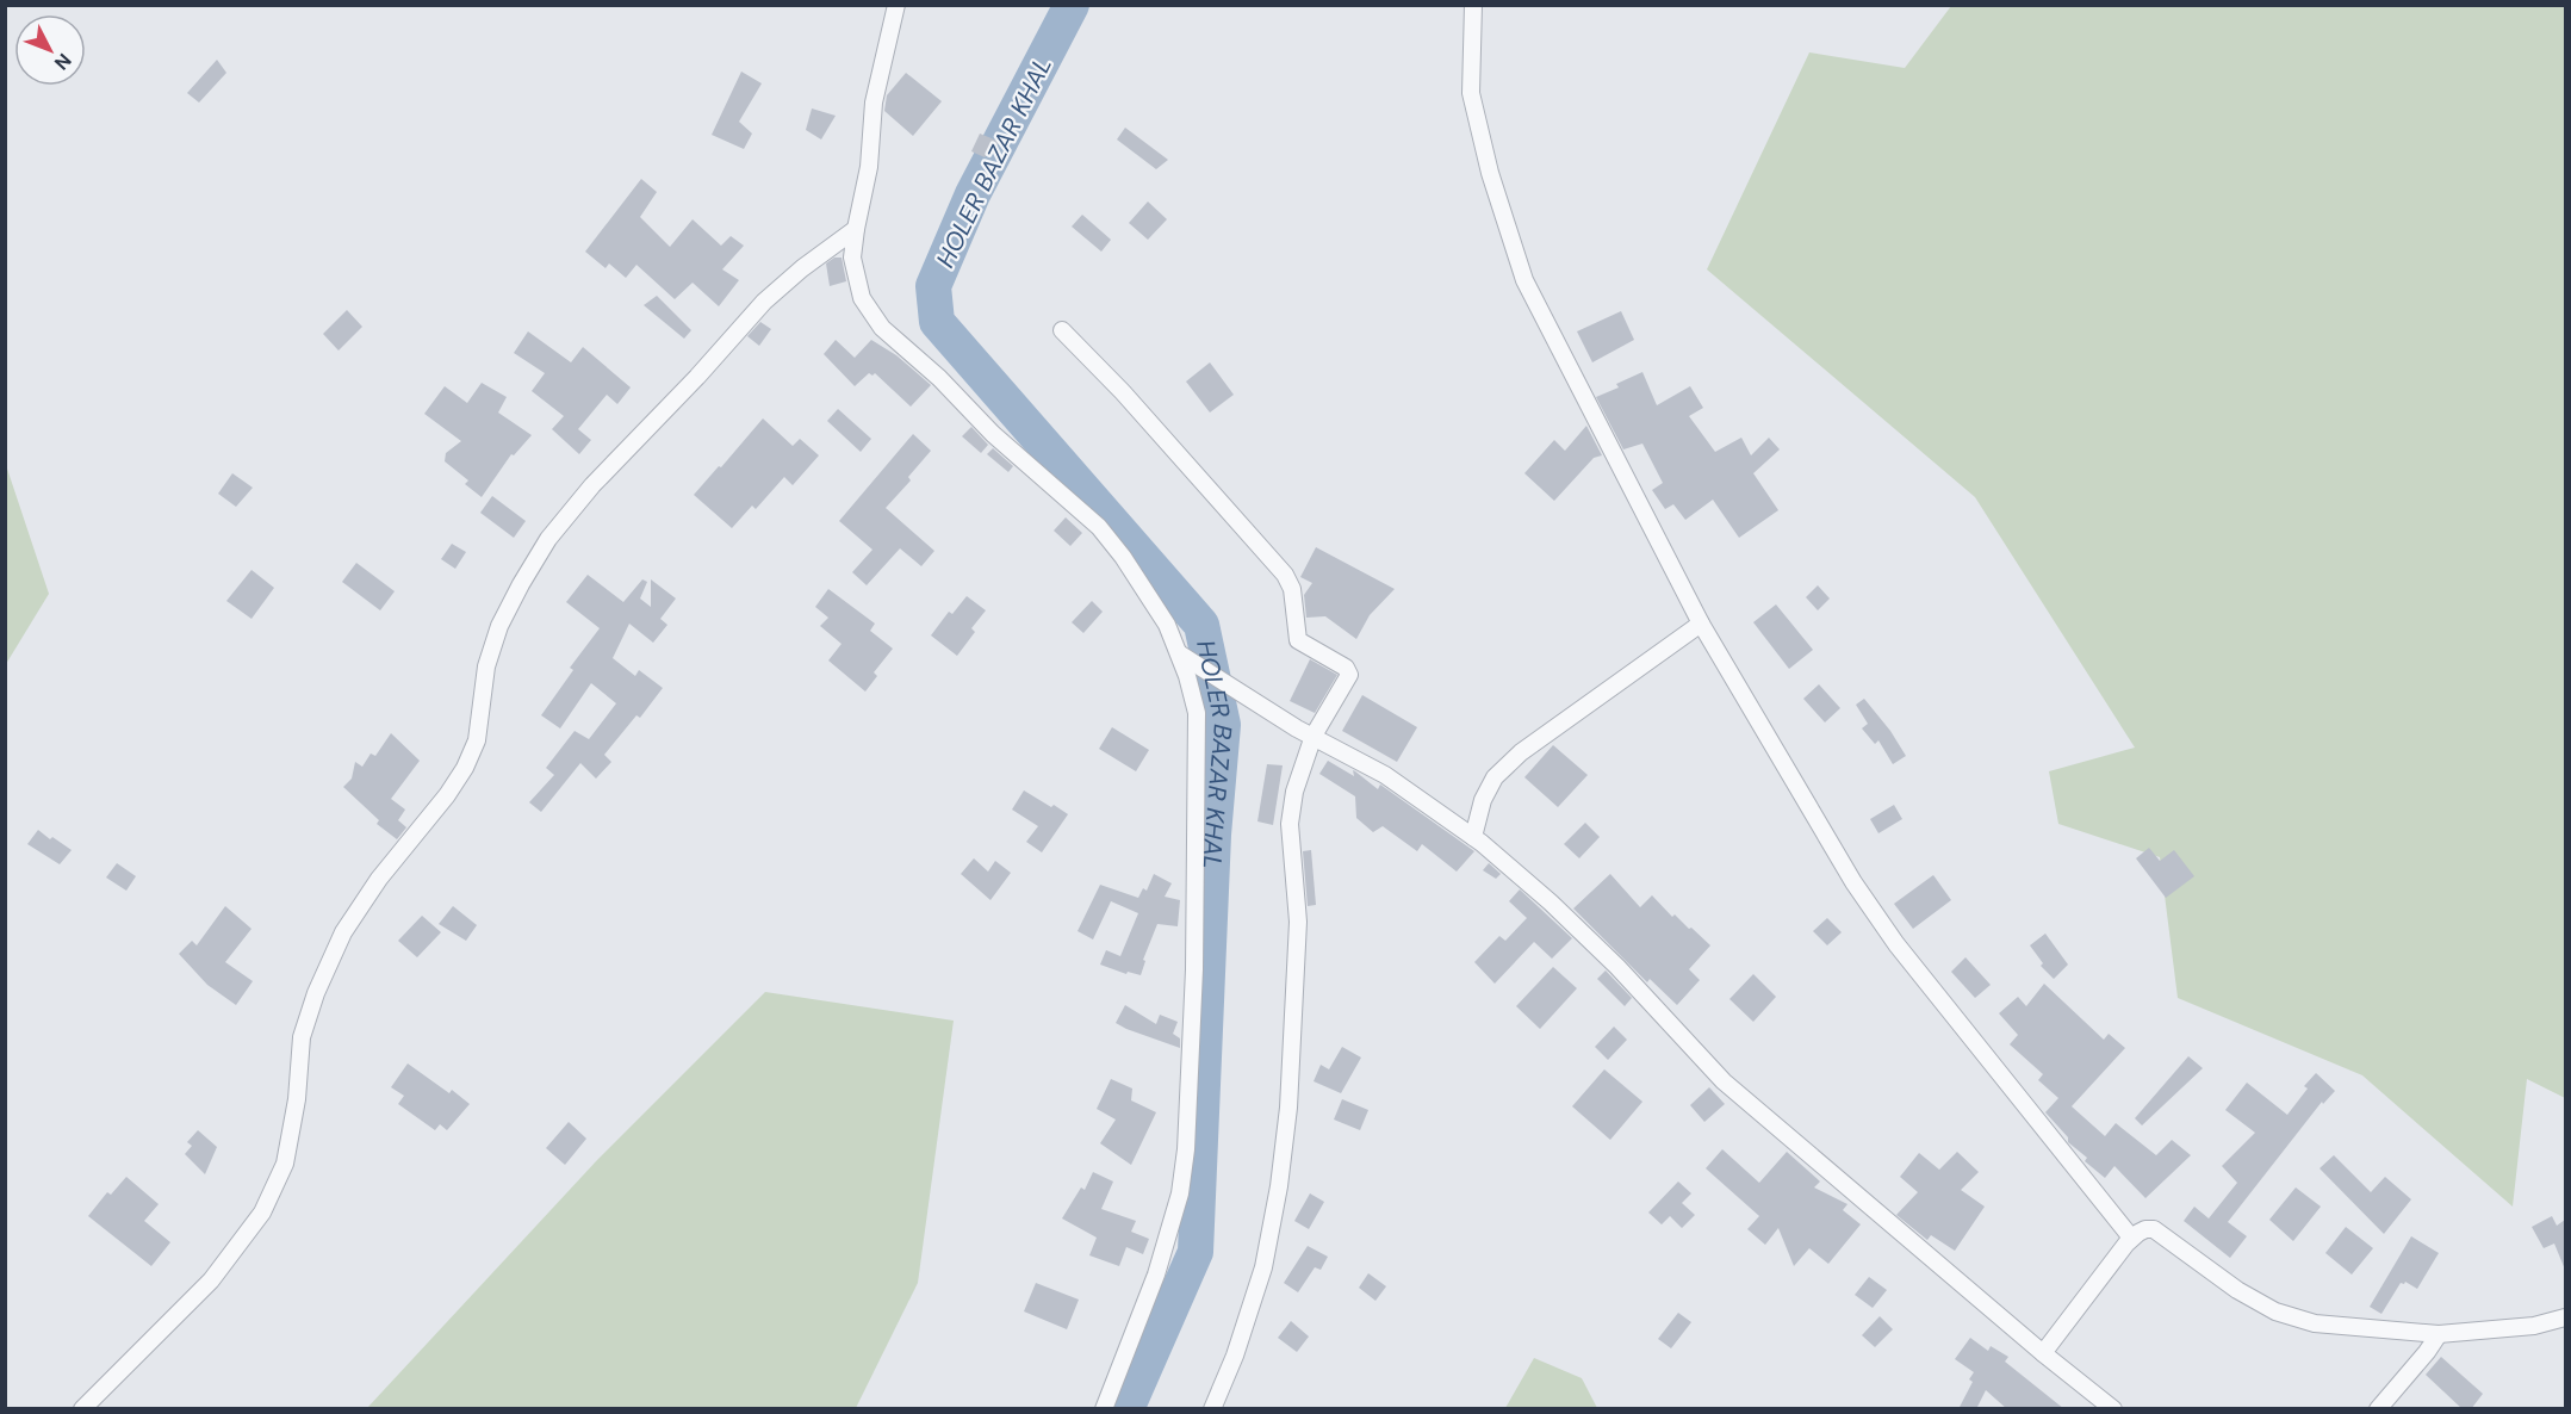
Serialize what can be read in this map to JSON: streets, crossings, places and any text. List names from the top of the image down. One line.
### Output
{"water":["HOLER BAZAR KHAL"],"north":"bottom right"}
